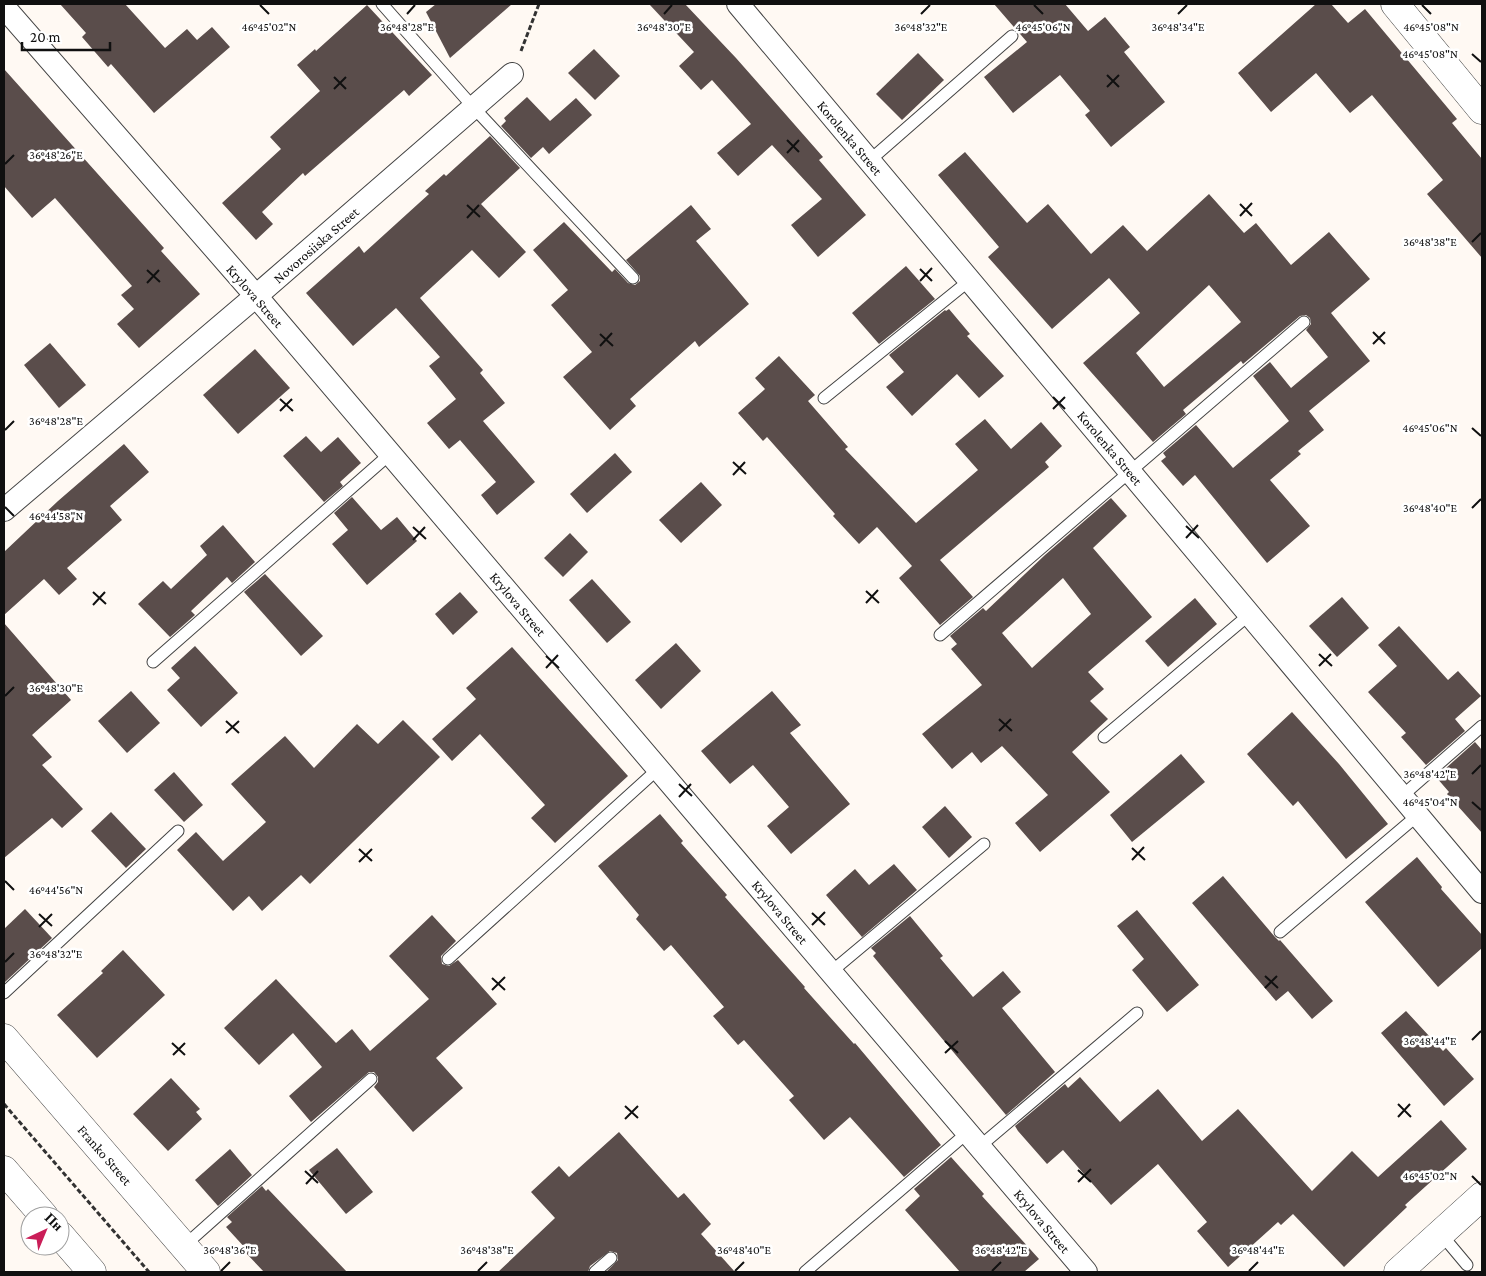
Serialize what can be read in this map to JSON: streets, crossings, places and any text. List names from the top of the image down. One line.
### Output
{"streets":{"street":["Korolenka Street","Novorosiiska Street","Krylova Street","Franko Street"]},"crossings":[["Novorosiiska Street","Krylova Street"]],"scale_bar":"20 m","north":"top right","coordinates":["46°45'02\"N","46°45'06\"N","46°45'08\"N","36°48'28\"E","36°48'30\"E","36°48'32\"E","36°48'34\"E","36°48'26\"E","36°48'38\"E","36°48'40\"E","46°44'58\"N","36°48'42\"E","46°45'04\"N","46°44'56\"N","36°48'44\"E","36°48'36\"E"]}
